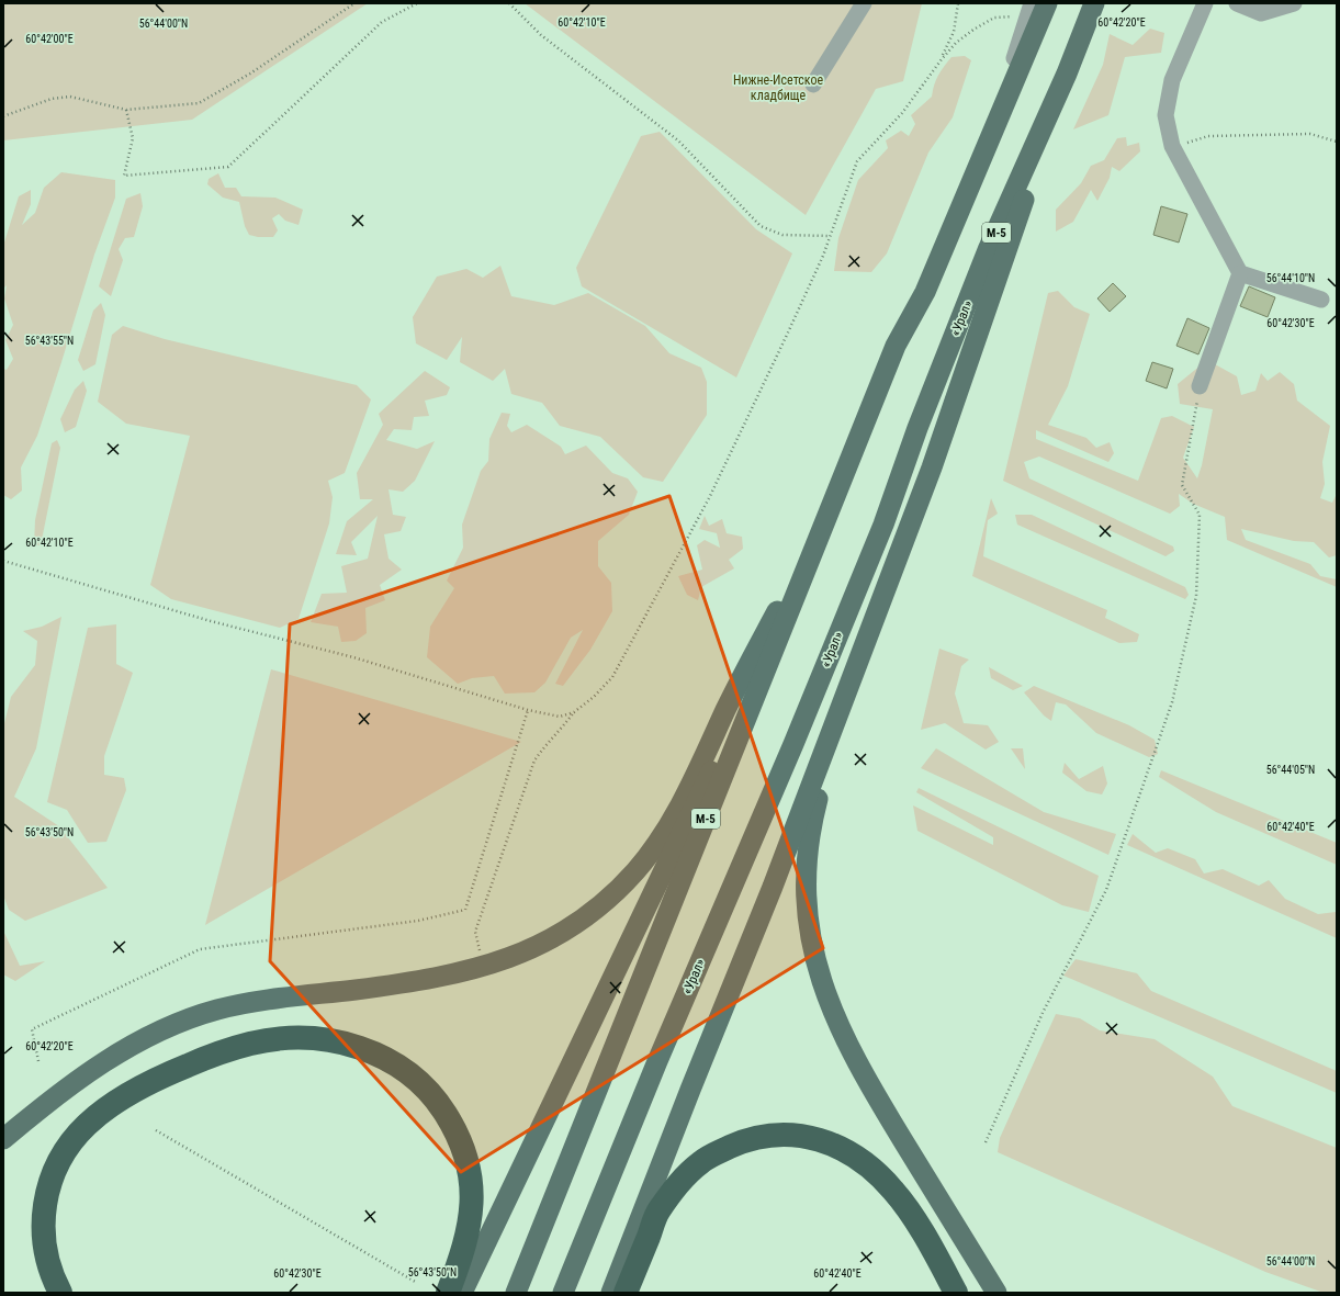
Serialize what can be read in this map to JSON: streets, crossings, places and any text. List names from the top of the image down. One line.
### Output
{"streets":{"main road":["М-5","«Урал»"]},"parks":["Нижне-Исетское кладбище"],"coordinates":["60°42'10\"E","60°42'20\"E","56°44'00\"N","60°42'00\"E","56°44'10\"N","60°42'30\"E","56°43'55\"N","56°44'05\"N","60°42'40\"E","56°43'50\"N"]}
